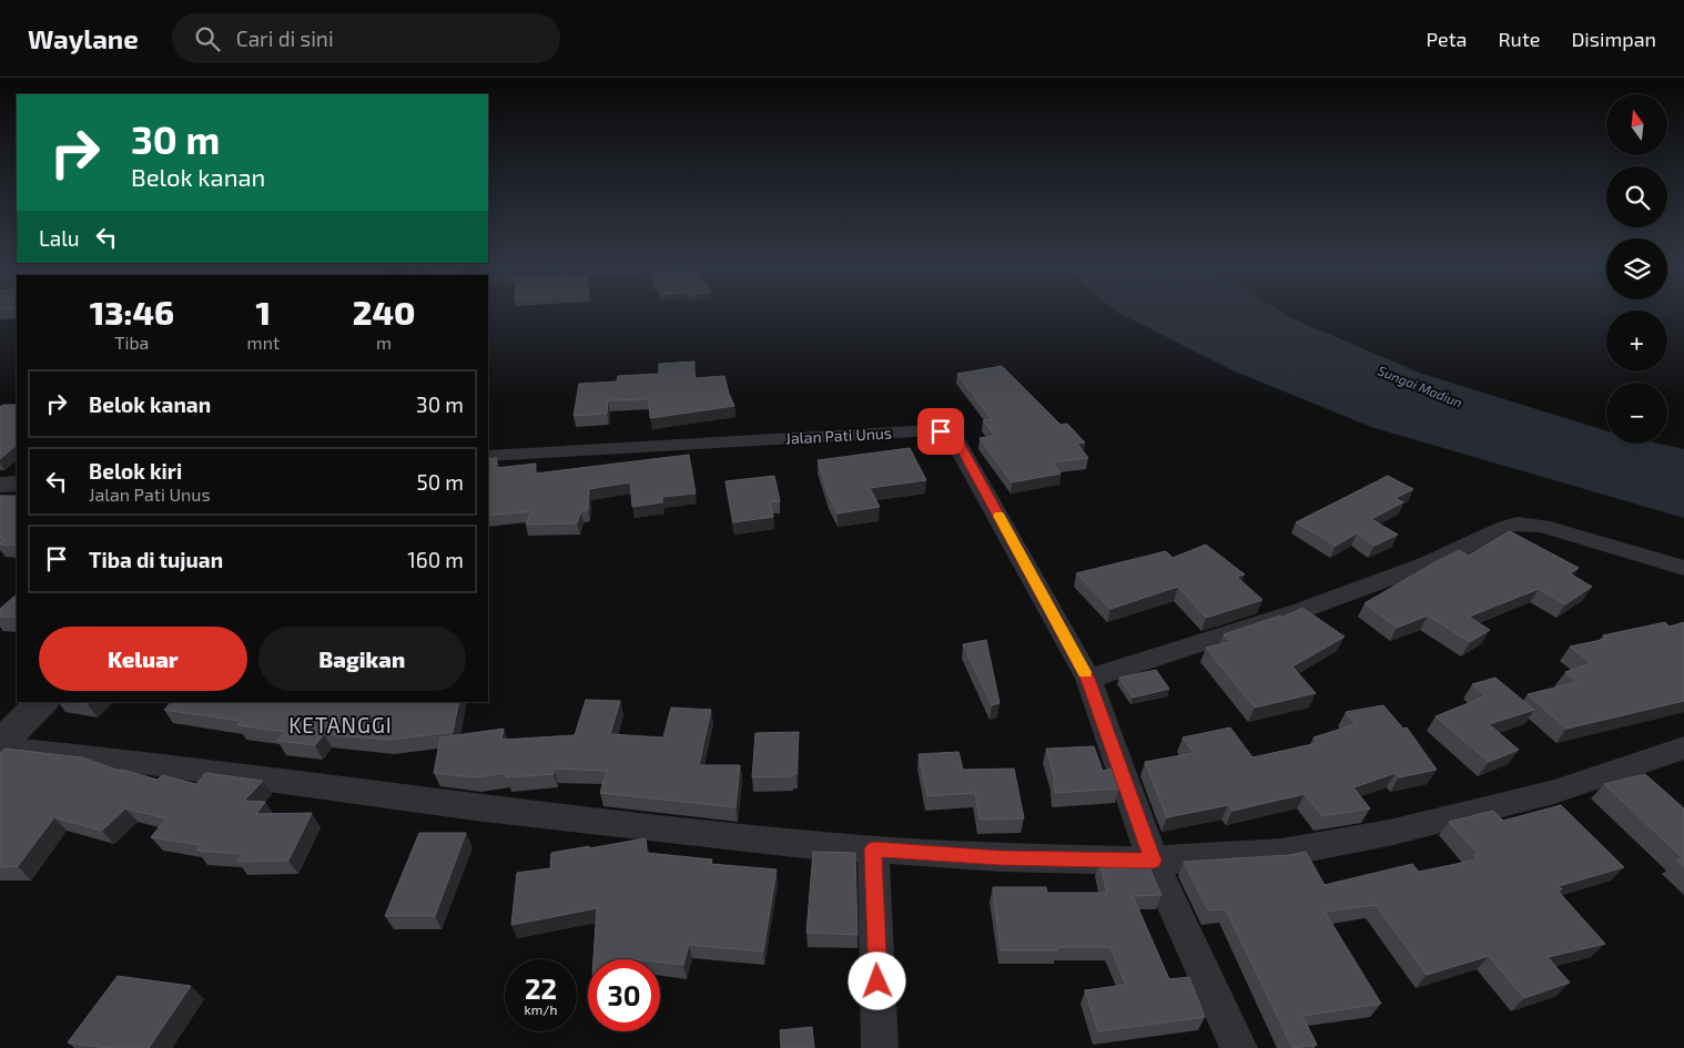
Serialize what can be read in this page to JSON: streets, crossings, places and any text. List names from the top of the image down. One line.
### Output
{"streets":{"street":["Jalan Pati Unus"]},"districts":["KETANGGI"],"water":["Sungai Madiun"],"north":"top","page":{"header":"Waylane","search":"Cari di sini","nav":["Peta","Rute","Disimpan"],"map_buttons":["+","−"],"turn":["30 m","Belok kanan"],"then":"Lalu","eta":["13:46","Tiba","1","mnt","240","m"],"list":[{"name":"Belok kanan","value":"30 m"},{"name":"Belok kiri","note":"Jalan Pati Unus","value":"50 m"},{"name":"Tiba di tujuan","value":"160 m"}],"buttons":["Keluar","Bagikan"],"speed":"22 km/h","limit":"30"}}
